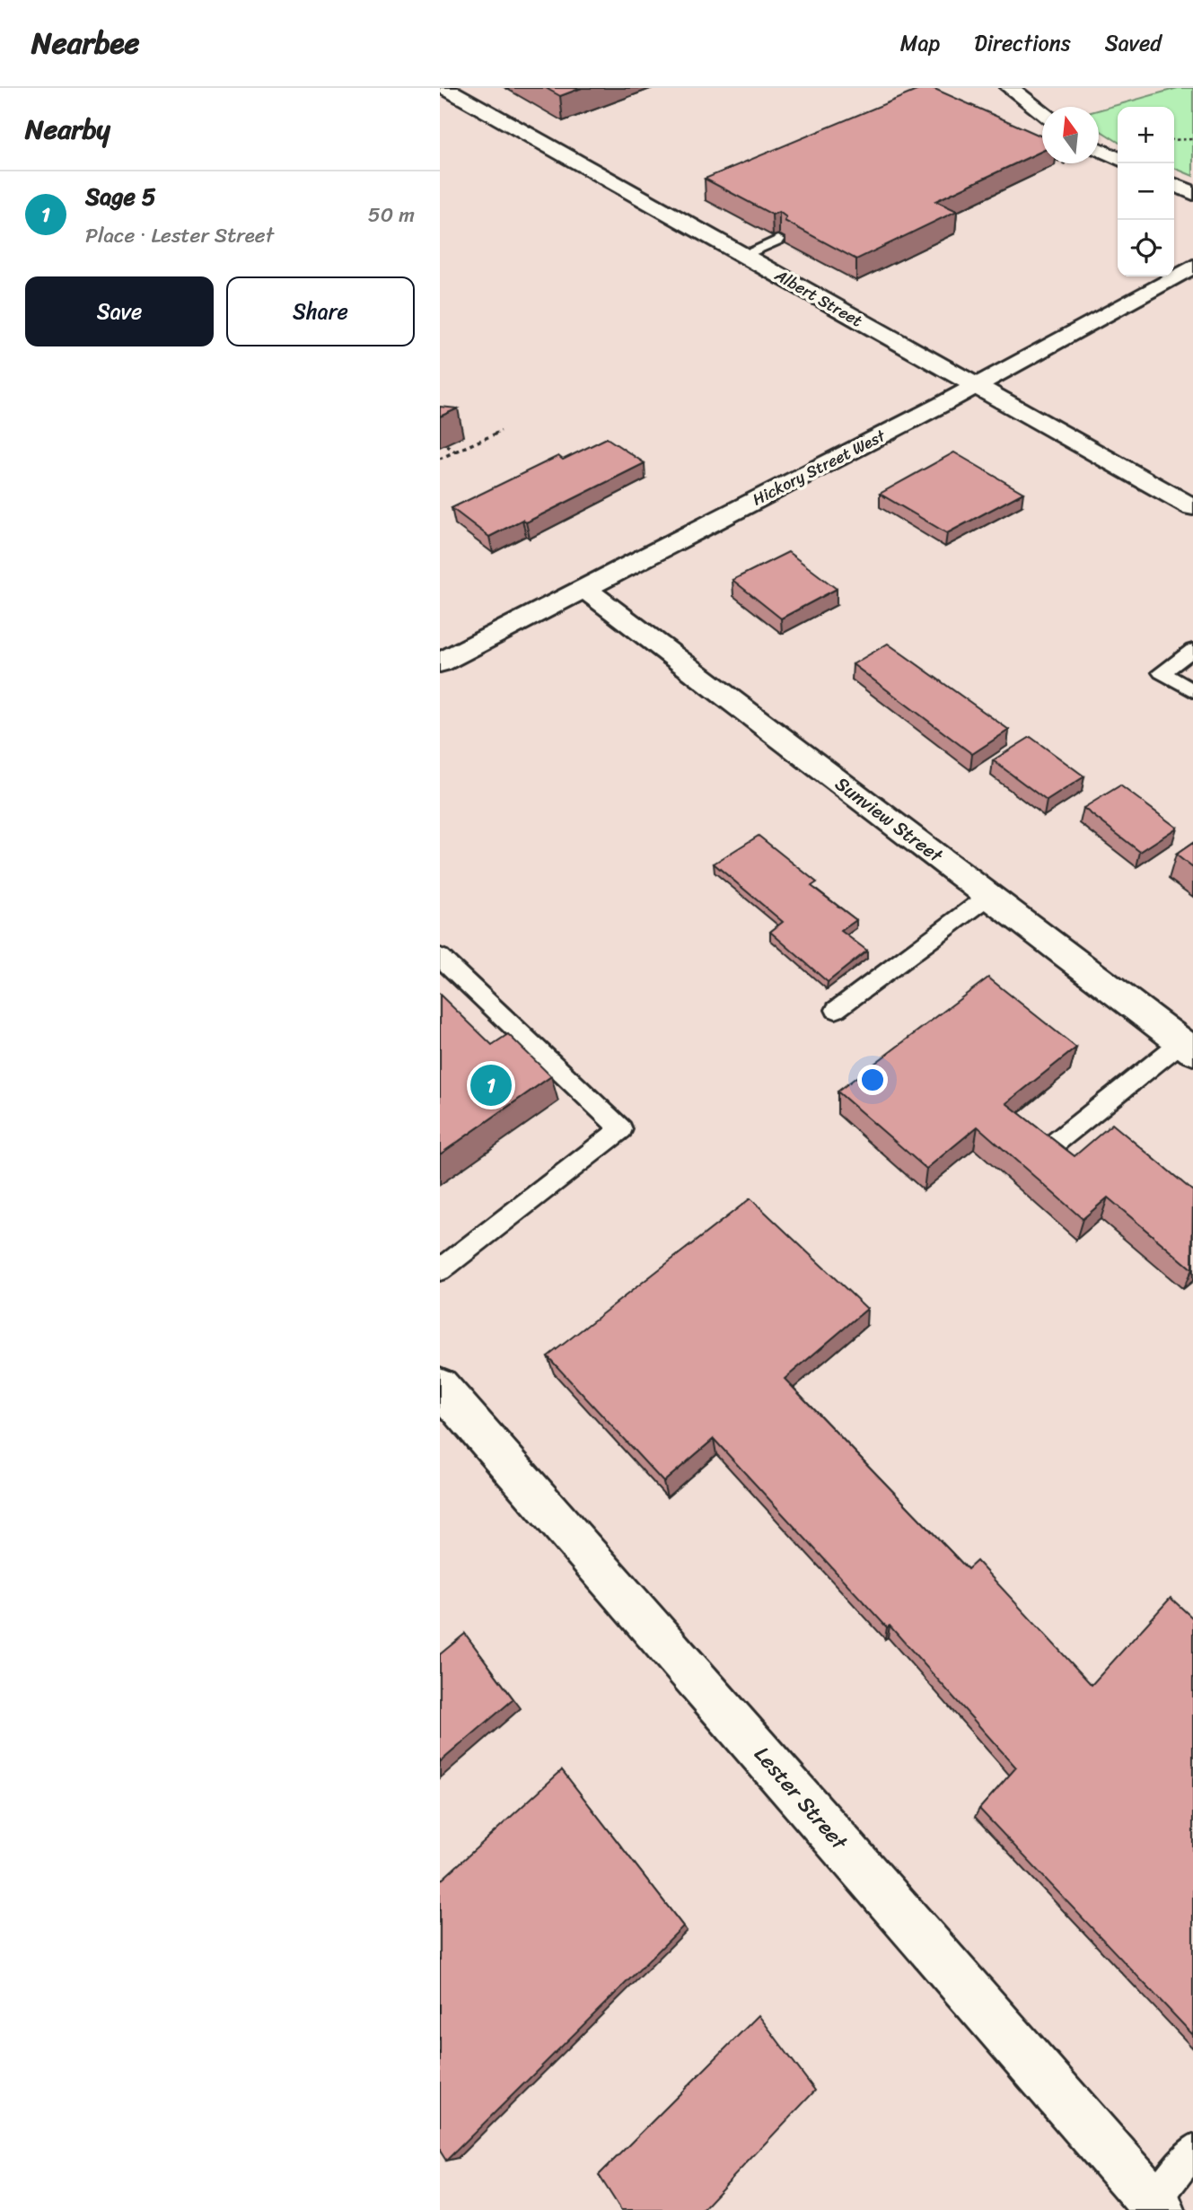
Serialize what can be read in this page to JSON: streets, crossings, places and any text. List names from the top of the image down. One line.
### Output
{"streets":{"street":["Albert Street","Hickory Street West","Sunview Street","Lester Street"]},"crossings":[["Albert Street","Hickory Street West"],["Hickory Street West","Sunview Street"]],"north":"top","page":{"header":"Nearbee","nav":["Map","Directions","Saved"],"heading":"Nearby","map_buttons":["+","−"],"list":[{"mark":"1","name":"Sage 5","note":"Place · Lester Street","value":"50 m"}],"buttons":["Save","Share"],"pins":"1"}}
